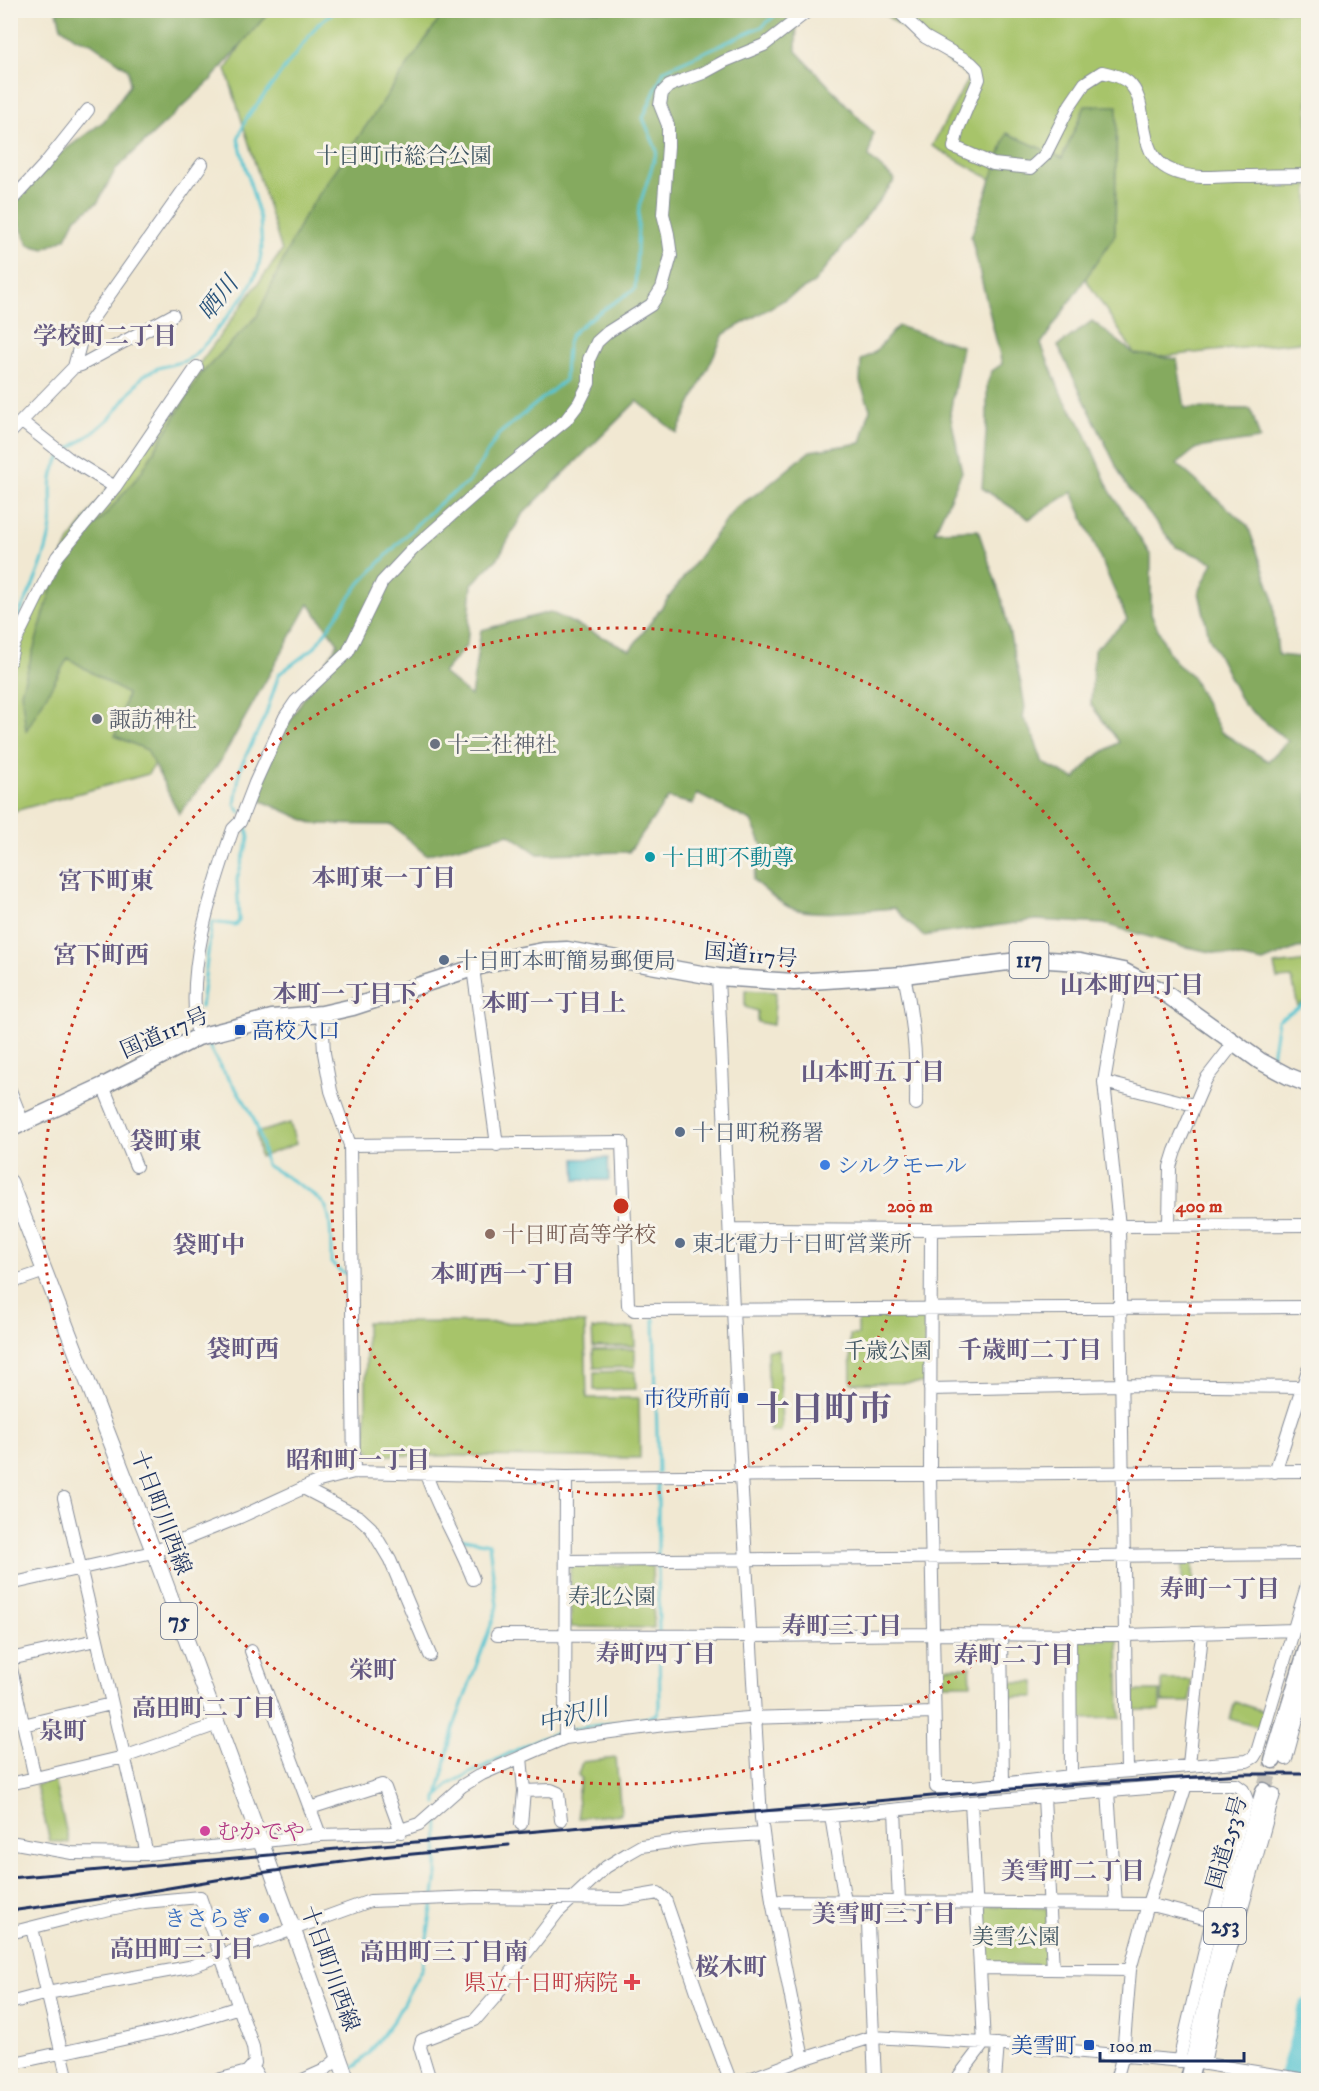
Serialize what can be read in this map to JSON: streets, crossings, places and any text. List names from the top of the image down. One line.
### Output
{"streets":{"highway":["国道117号","117","国道253号","253"],"main road":["十日町川西線","75"]},"crossings":[["十日町川西線","75"]],"districts":["学校町二丁目","本町東一丁目","宮下町東","宮下町西","山本町四丁目","本町一丁目下","本町一丁目上","山本町五丁目","袋町東","袋町中","本町西一丁目","袋町西","千歳町二丁目","十日町市","昭和町一丁目","寿町一丁目","寿町三丁目","寿町四丁目","寿町二丁目","栄町","高田町二丁目","泉町","美雪町二丁目","美雪町三丁目","高田町三丁目","高田町三丁目南","桜木町"],"water":["晒川","中沢川"],"parks":["十日町市総合公園","千歳公園","寿北公園","美雪公園"],"places":{"other":["諏訪神社","十二社神社","十日町不動尊","十日町本町簡易郵便局","十日町税務署","シルクモール","十日町高等学校","東北電力十日町営業所","むかでや","きさらぎ"],"transit":["高校入口","市役所前","美雪町"],"health":["県立十日町病院"]},"scale_bar":"100 m","rings":["200 m","400 m"]}
